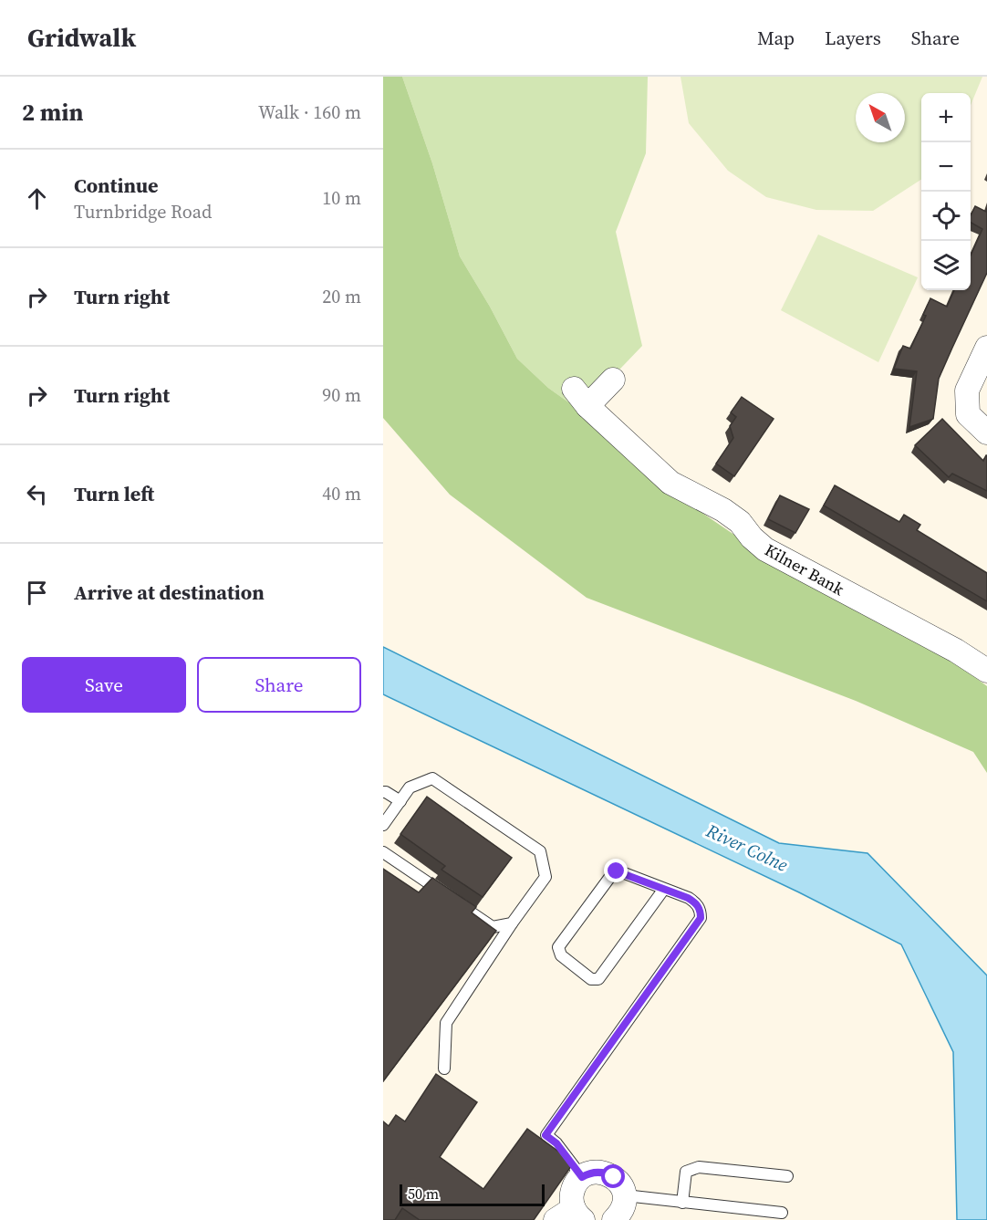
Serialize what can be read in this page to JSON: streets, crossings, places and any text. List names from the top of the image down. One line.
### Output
{"streets":{"street":["Kilner Bank"]},"water":["River Colne"],"scale_bar":"50 m","north":"top left","page":{"header":"Gridwalk","nav":["Map","Layers","Share"],"heading":["2 min","Walk · 160 m"],"map_buttons":["+","−"],"list":[["Continue","Turnbridge Road","10 m"],["Turn right","20 m"],["Turn right","90 m"],["Turn left","40 m"],"Arrive at destination"],"buttons":["Save","Share"],"scale":"50 m"}}
